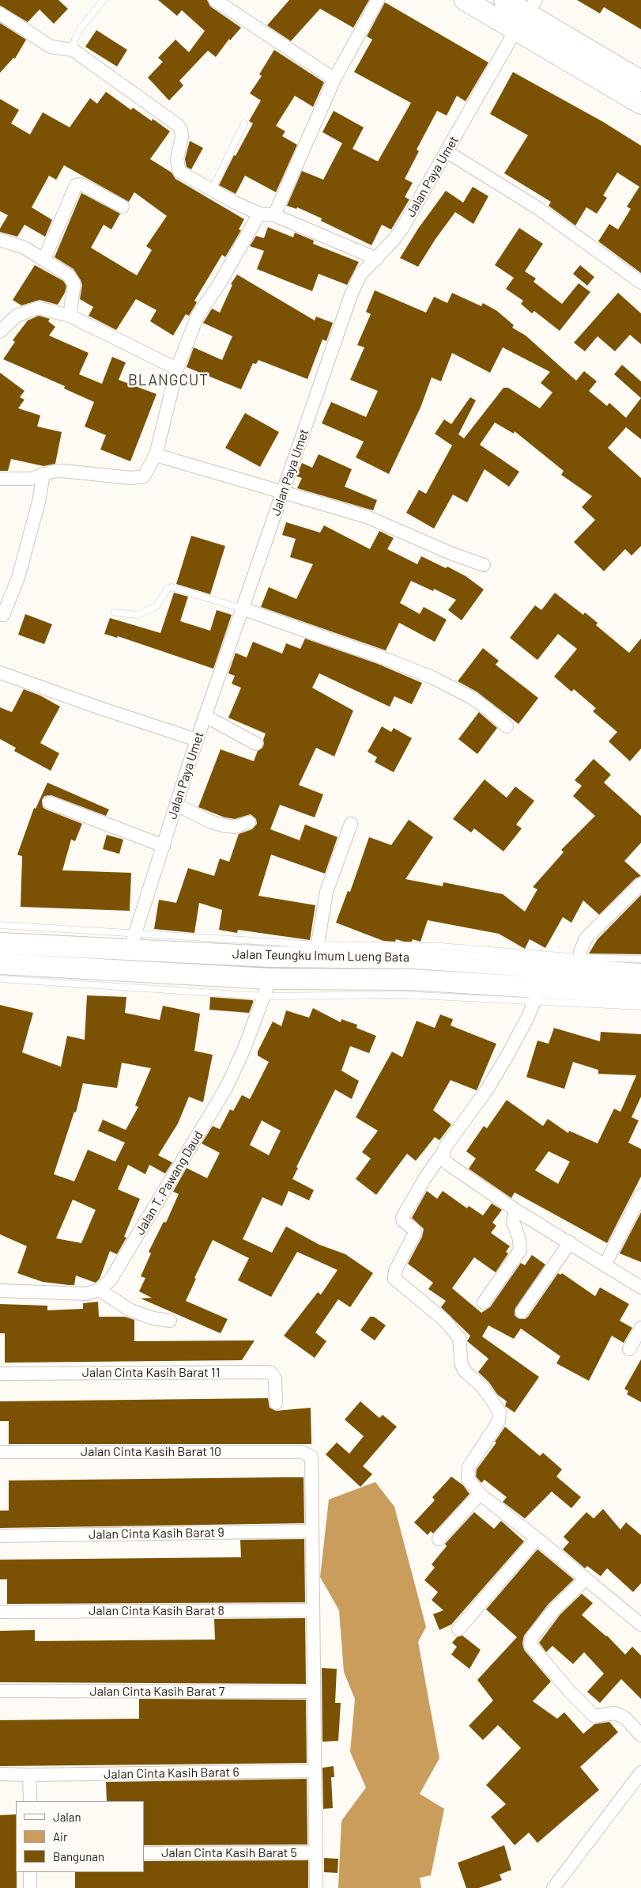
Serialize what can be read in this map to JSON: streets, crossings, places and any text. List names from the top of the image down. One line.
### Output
{"streets":{"highway":["Jalan Teungku Imum Lueng Bata"],"street":["Jalan Paya Umet","Jalan T. Pawang Daud","Jalan Cinta Kasih Barat 11","Jalan Cinta Kasih Barat 10","Jalan Cinta Kasih Barat 9","Jalan Cinta Kasih Barat 8","Jalan Cinta Kasih Barat 7","Jalan Cinta Kasih Barat 6","Jalan Cinta Kasih Barat 5"]},"crossings":[["Jalan Paya Umet","Jalan Teungku Imum Lueng Bata"],["Jalan Teungku Imum Lueng Bata","Jalan T. Pawang Daud"],["Jalan Cinta Kasih Barat 10","Jalan Cinta Kasih Barat 9"]],"districts":["BLANGCUT"],"legend":["Jalan","Air","Bangunan"]}
